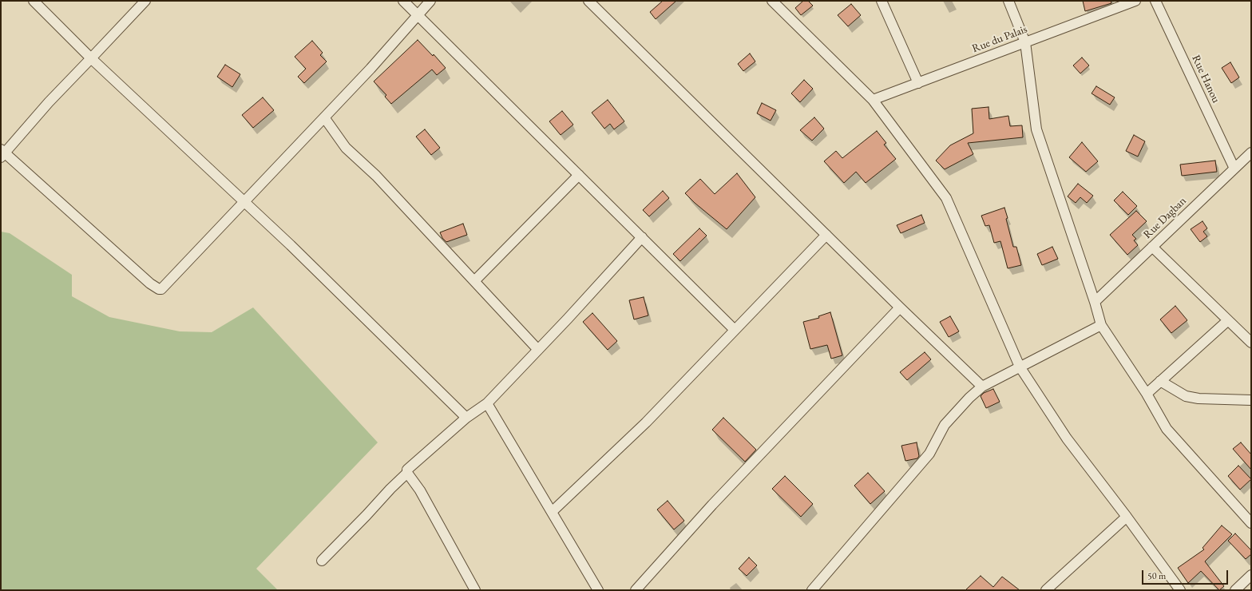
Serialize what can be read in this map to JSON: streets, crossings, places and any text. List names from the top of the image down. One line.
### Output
{"streets":{"street":["Rue du Palais","Rue Hanou","Rue Dagban"]},"crossings":[["Rue Hanou","Rue Dagban"]],"scale_bar":"50 m"}
